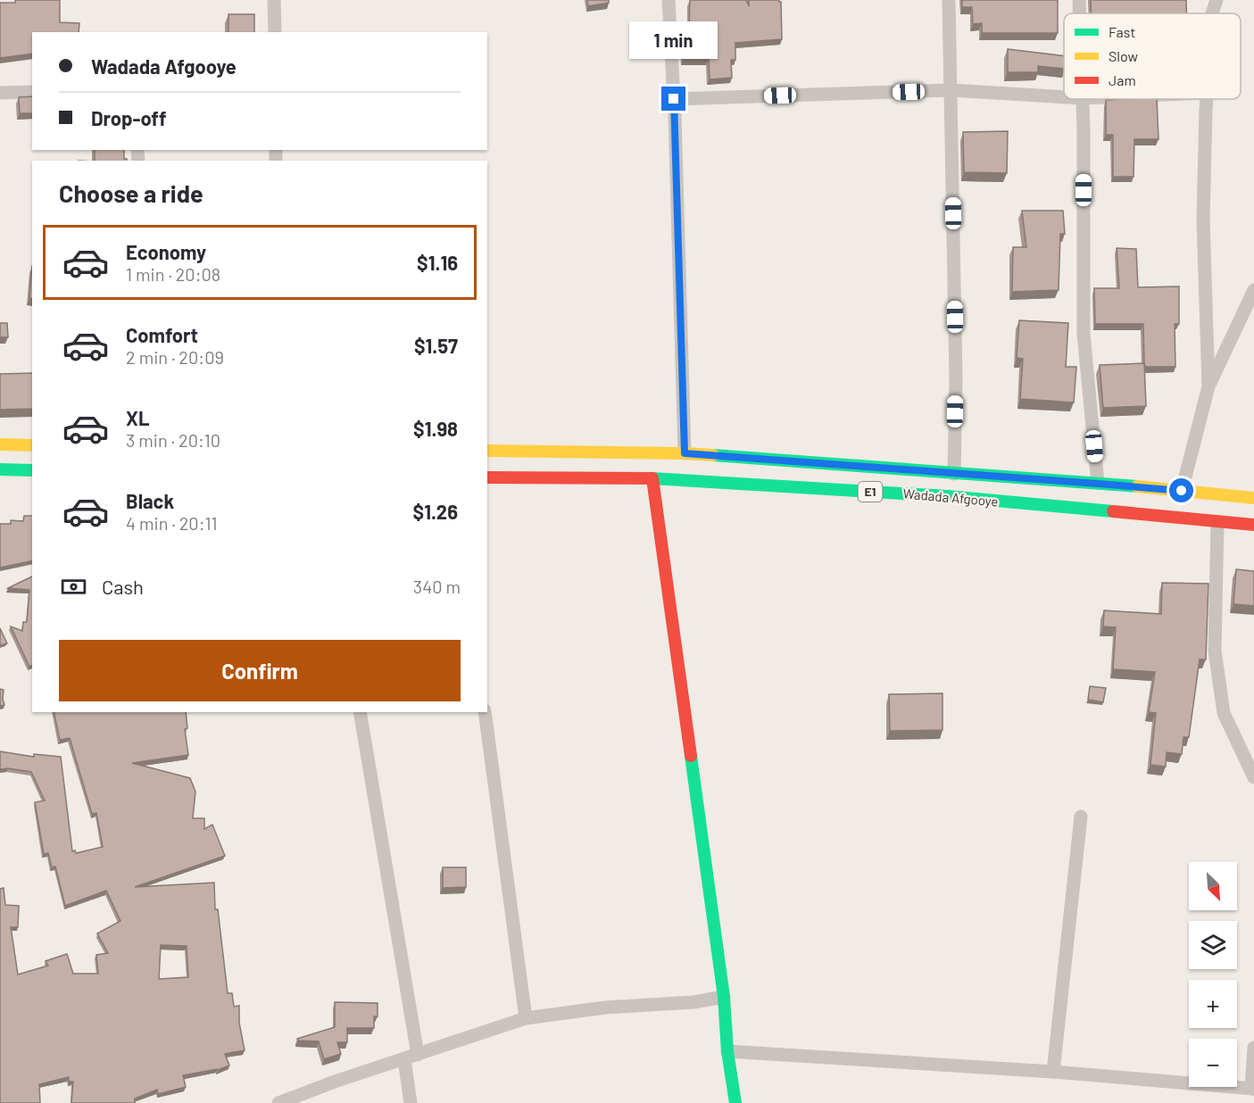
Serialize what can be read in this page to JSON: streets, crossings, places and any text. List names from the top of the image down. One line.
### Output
{"streets":{"main road":["E1","Wadada Afgooye"]},"legend":["Fast","Slow","Jam"],"north":"bottom right","page":{"bubble":"1 min","banner":["Wadada Afgooye","Drop-off"],"heading":"Choose a ride","list":[{"name":"Economy","note":"1 min · 20:08","value":"$1.16"},{"name":"Comfort","note":"2 min · 20:09","value":"$1.57"},{"name":"XL","note":"3 min · 20:10","value":"$1.98"},{"name":"Black","note":"4 min · 20:11","value":"$1.26"}],"pay":["Cash","340 m"],"buttons":"Confirm","map_buttons":["+","−"]}}
